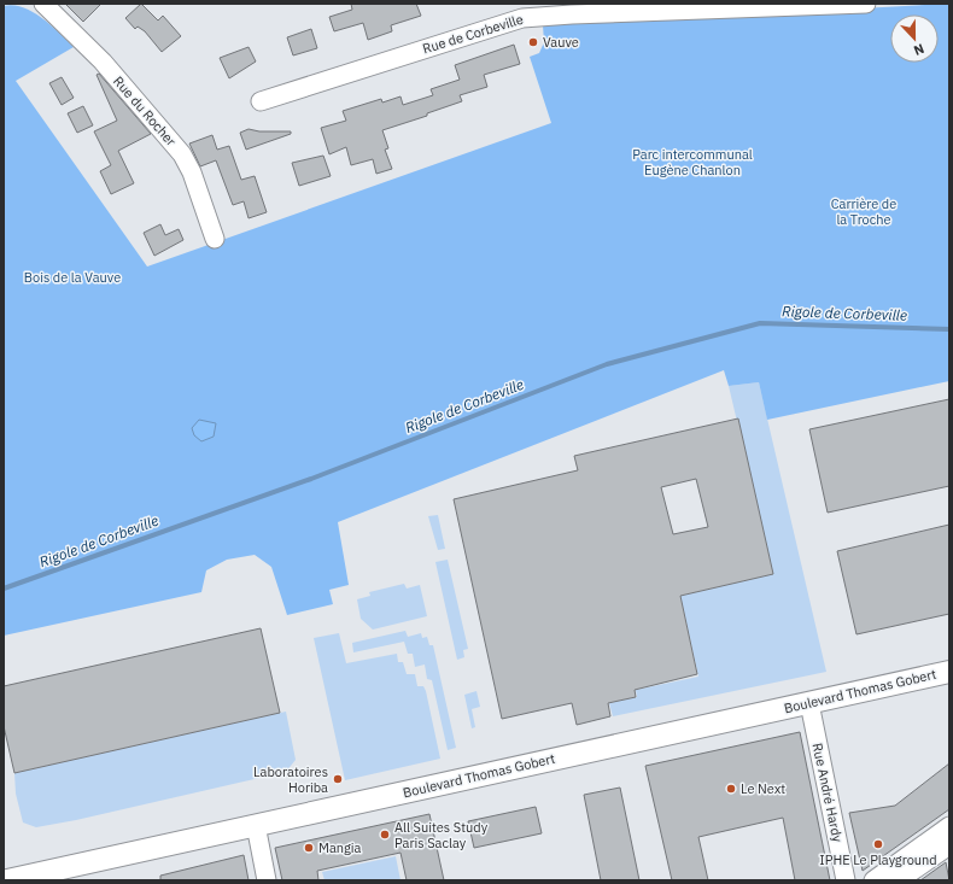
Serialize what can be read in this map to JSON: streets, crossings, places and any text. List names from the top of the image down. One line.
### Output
{"streets":{"main road":["Boulevard Thomas Gobert"],"street":["Rue de Corbeville","Rue du Rocher","Rue André Hardy"]},"crossings":[["Boulevard Thomas Gobert","Rue André Hardy"]],"water":["Rigole de Corbeville"],"parks":["Parc intercommunal Eugène Chanlon","Carrière de la Troche","Bois de la Vauve"],"places":["Vauve","Laboratoires Horiba","Le Next","All Suites Study Paris Saclay","IPHE Le Playground","Mangia"],"north":"bottom"}
